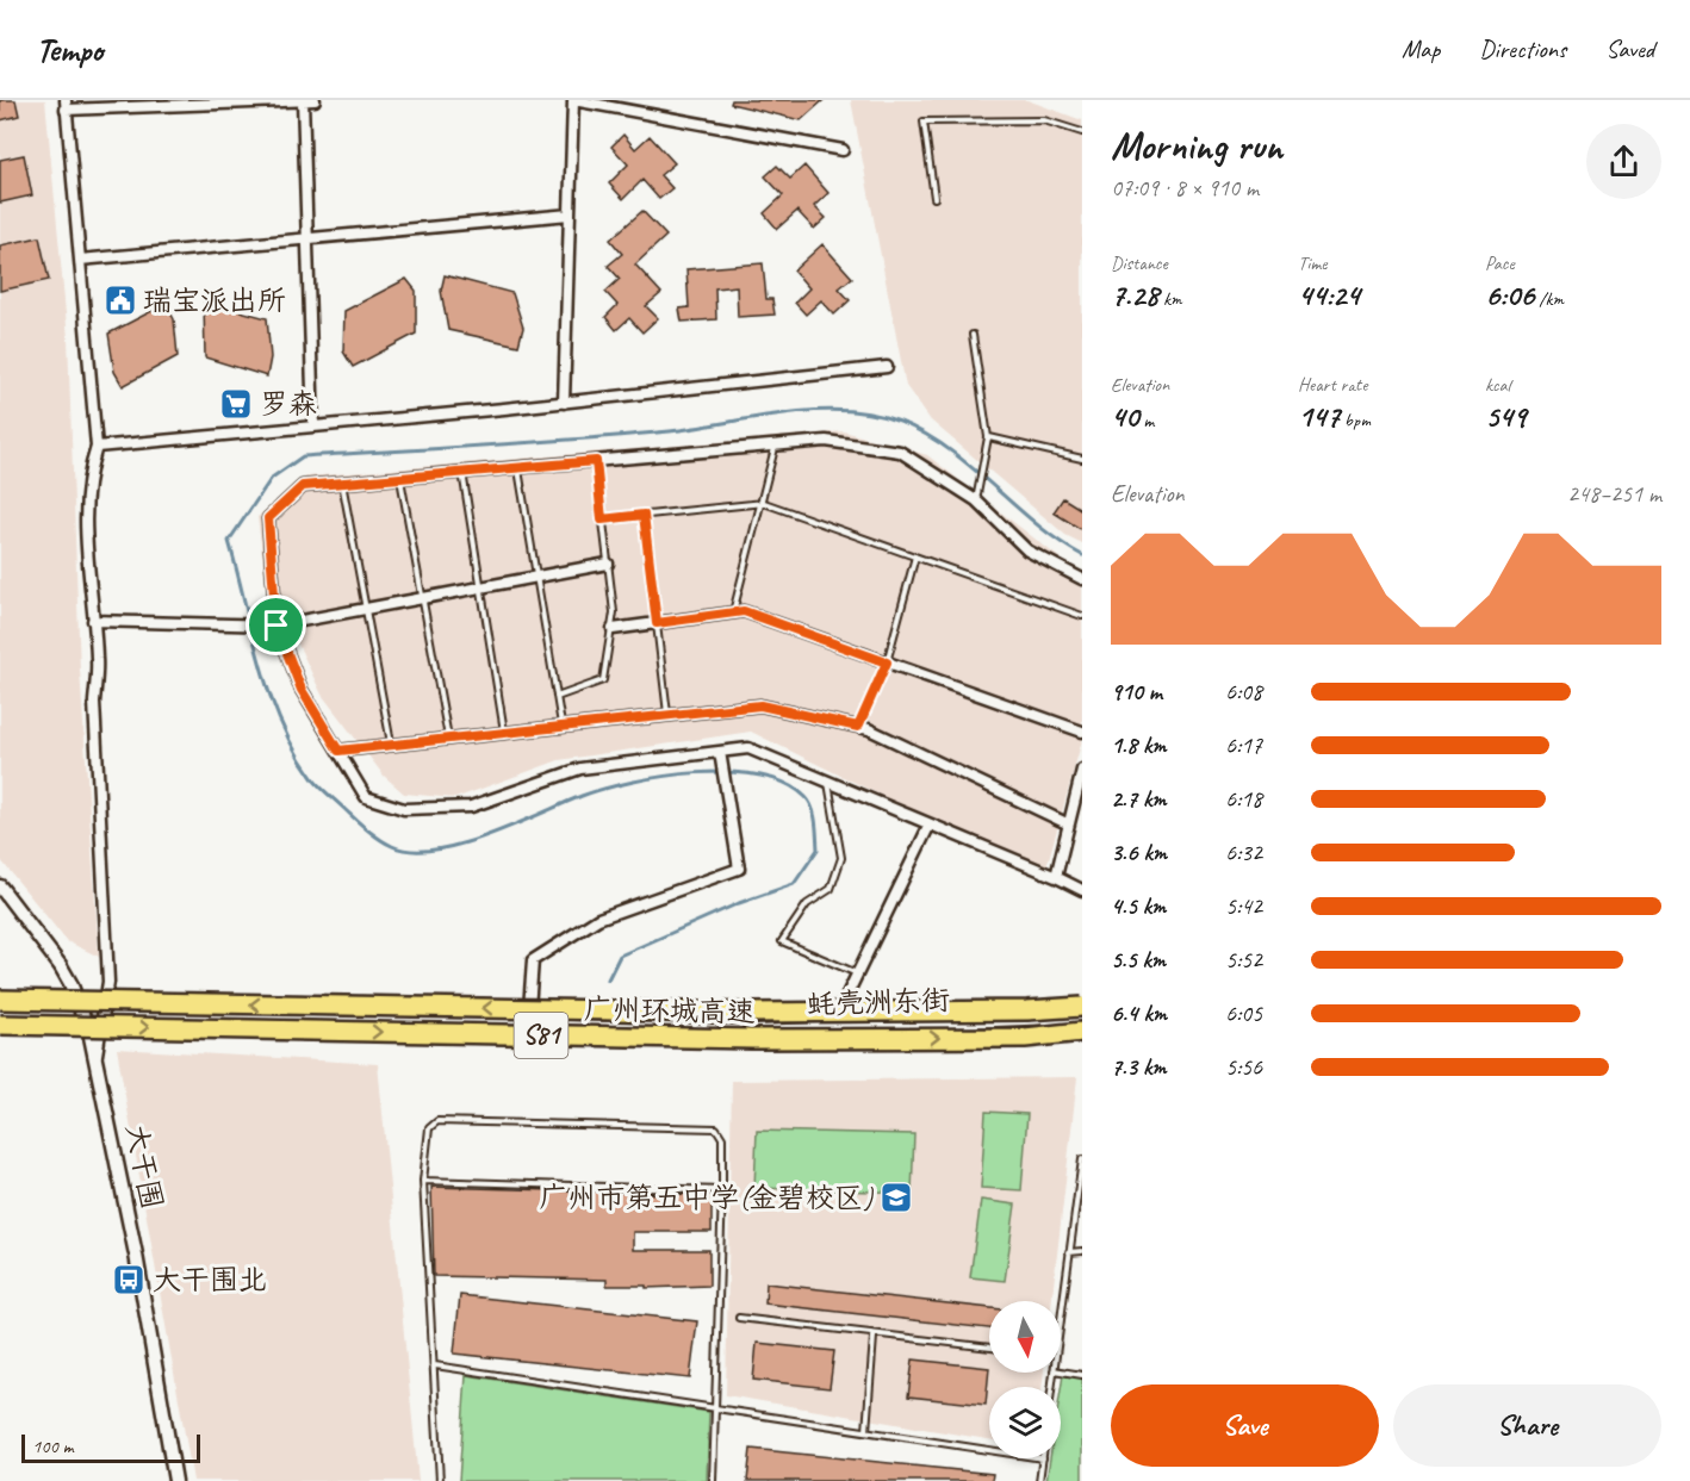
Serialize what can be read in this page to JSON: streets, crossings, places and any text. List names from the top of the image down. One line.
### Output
{"streets":{"highway":["广州环城高速","S81"],"street":["蚝壳洲东街","大干围"]},"places":{"public building":["瑞宝派出所"],"supermarket":["罗森"],"school or university":["广州市第五中学(金碧校区)"],"bus stop":["大干围北"]},"scale_bar":"100 m","north":"bottom","page":{"header":"Tempo","nav":["Map","Directions","Saved"],"heading":["Morning run","07:09 · 8 × 910 m"],"stats":[["Distance","7.28 km"],["Time","44:24"],["Pace","6:06 /km"],["Elevation","40 m"],["Heart rate","147 bpm"],["kcal","549"]],"chart":["Elevation","248–251 m"],"list":[{"name":"910 m","note":"6:08"},{"name":"1.8 km","note":"6:17"},{"name":"2.7 km","note":"6:18"},{"name":"3.6 km","note":"6:32"},{"name":"4.5 km","note":"5:42"},{"name":"5.5 km","note":"5:52"},{"name":"6.4 km","note":"6:05"},{"name":"7.3 km","note":"5:56"}],"buttons":["Save","Share"],"scale":"100 m"}}
